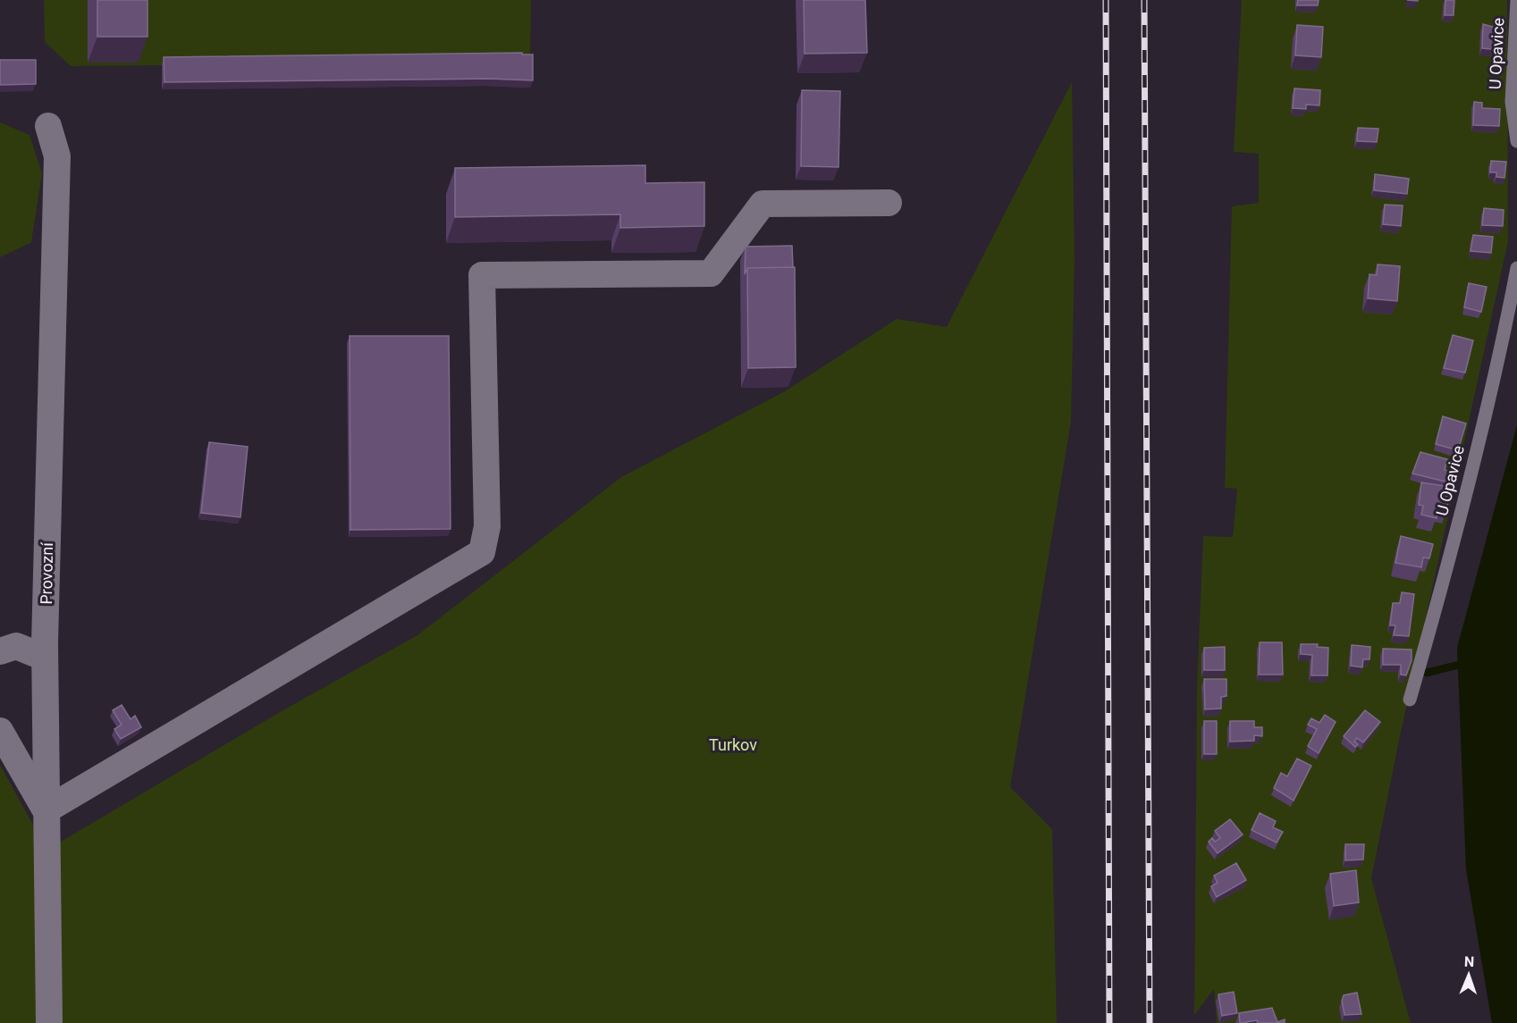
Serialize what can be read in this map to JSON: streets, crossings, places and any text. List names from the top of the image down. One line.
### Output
{"streets":{"street":["Provozní"],"lane":["U Opavice"]},"parks":["Turkov"],"north":"top"}
